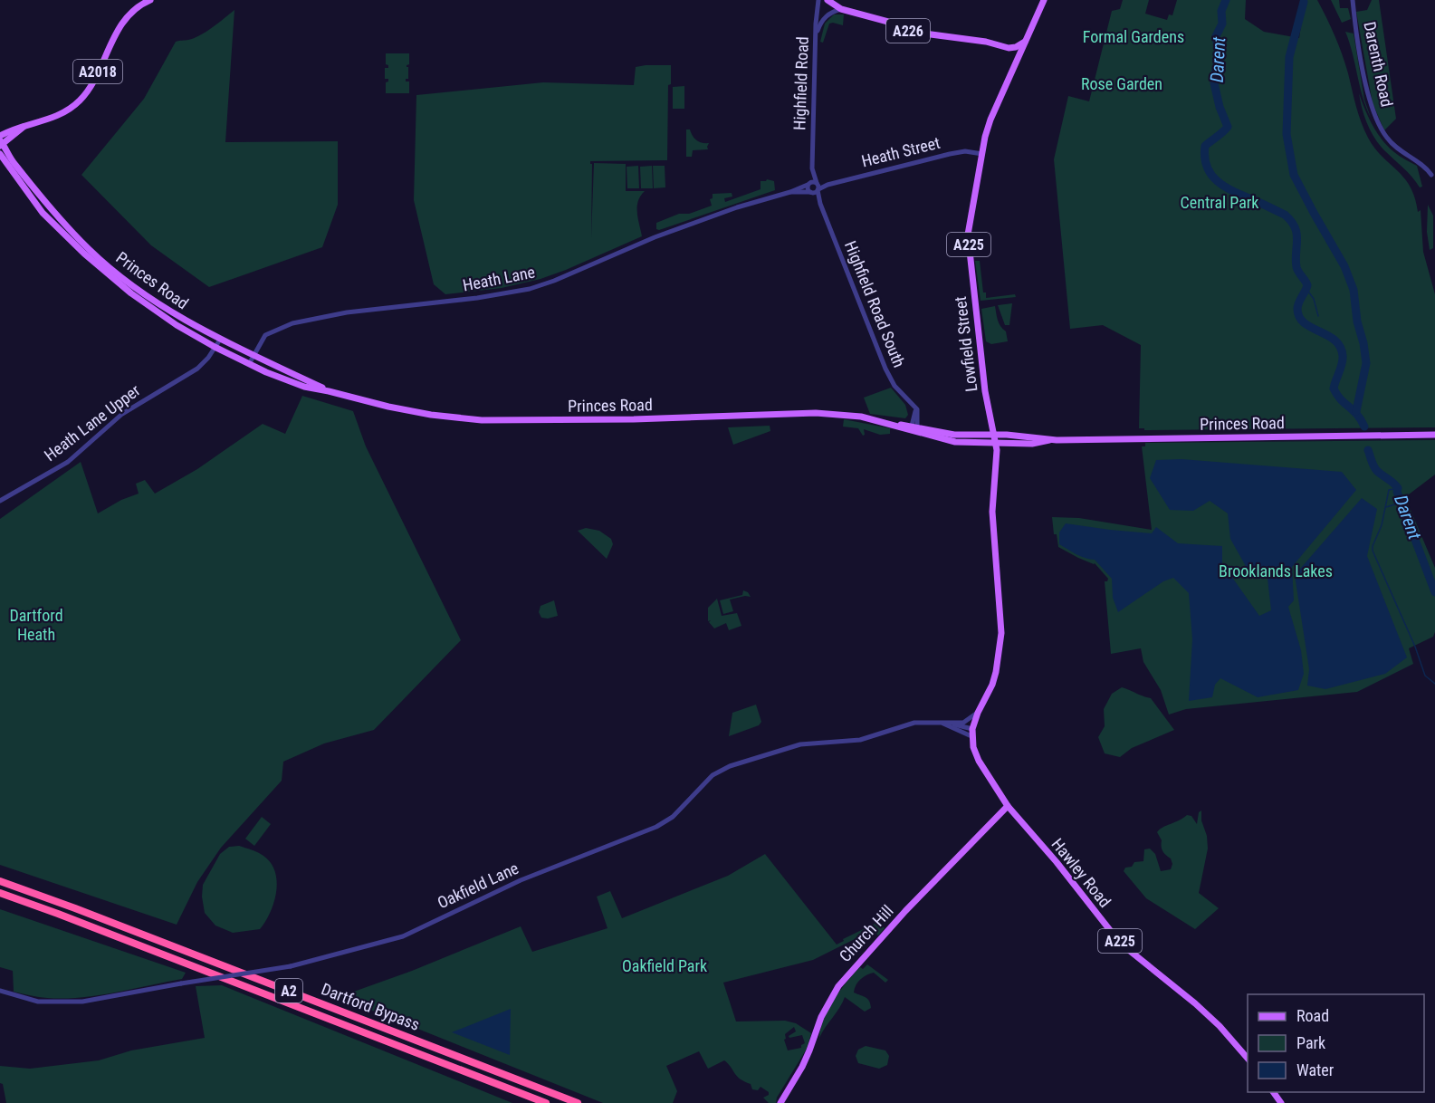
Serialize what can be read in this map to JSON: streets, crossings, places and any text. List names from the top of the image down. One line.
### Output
{"streets":{"highway":["A2","Dartford Bypass"],"main road":["A226","A2018","A225","Princes Road","Lowfield Street","Hawley Road","Church Hill"],"street":["Darenth Road","Highfield Road","Heath Street","Heath Lane","Highfield Road South","Heath Lane Upper","Oakfield Lane"]},"crossings":[["A226","Lowfield Street"],["A2018","Princes Road"],["Highfield Road","Heath Street"],["Highfield Road","Heath Lane"],["Highfield Road","Highfield Road South"],["Heath Street","Heath Lane"],["Heath Street","Highfield Road South"],["Heath Street","Lowfield Street"],["Heath Lane","Princes Road"],["Heath Lane","Highfield Road South"],["Princes Road","Highfield Road South"],["Princes Road","Lowfield Street"],["Princes Road","Heath Lane Upper"],["Lowfield Street","Hawley Road"],["Hawley Road","Oakfield Lane"],["Hawley Road","Church Hill"]],"water":["Darent"],"parks":["Formal Gardens","Rose Garden","Central Park","Brooklands Lakes","Dartford Heath","Oakfield Park"],"legend":["Road","Park","Water"]}
